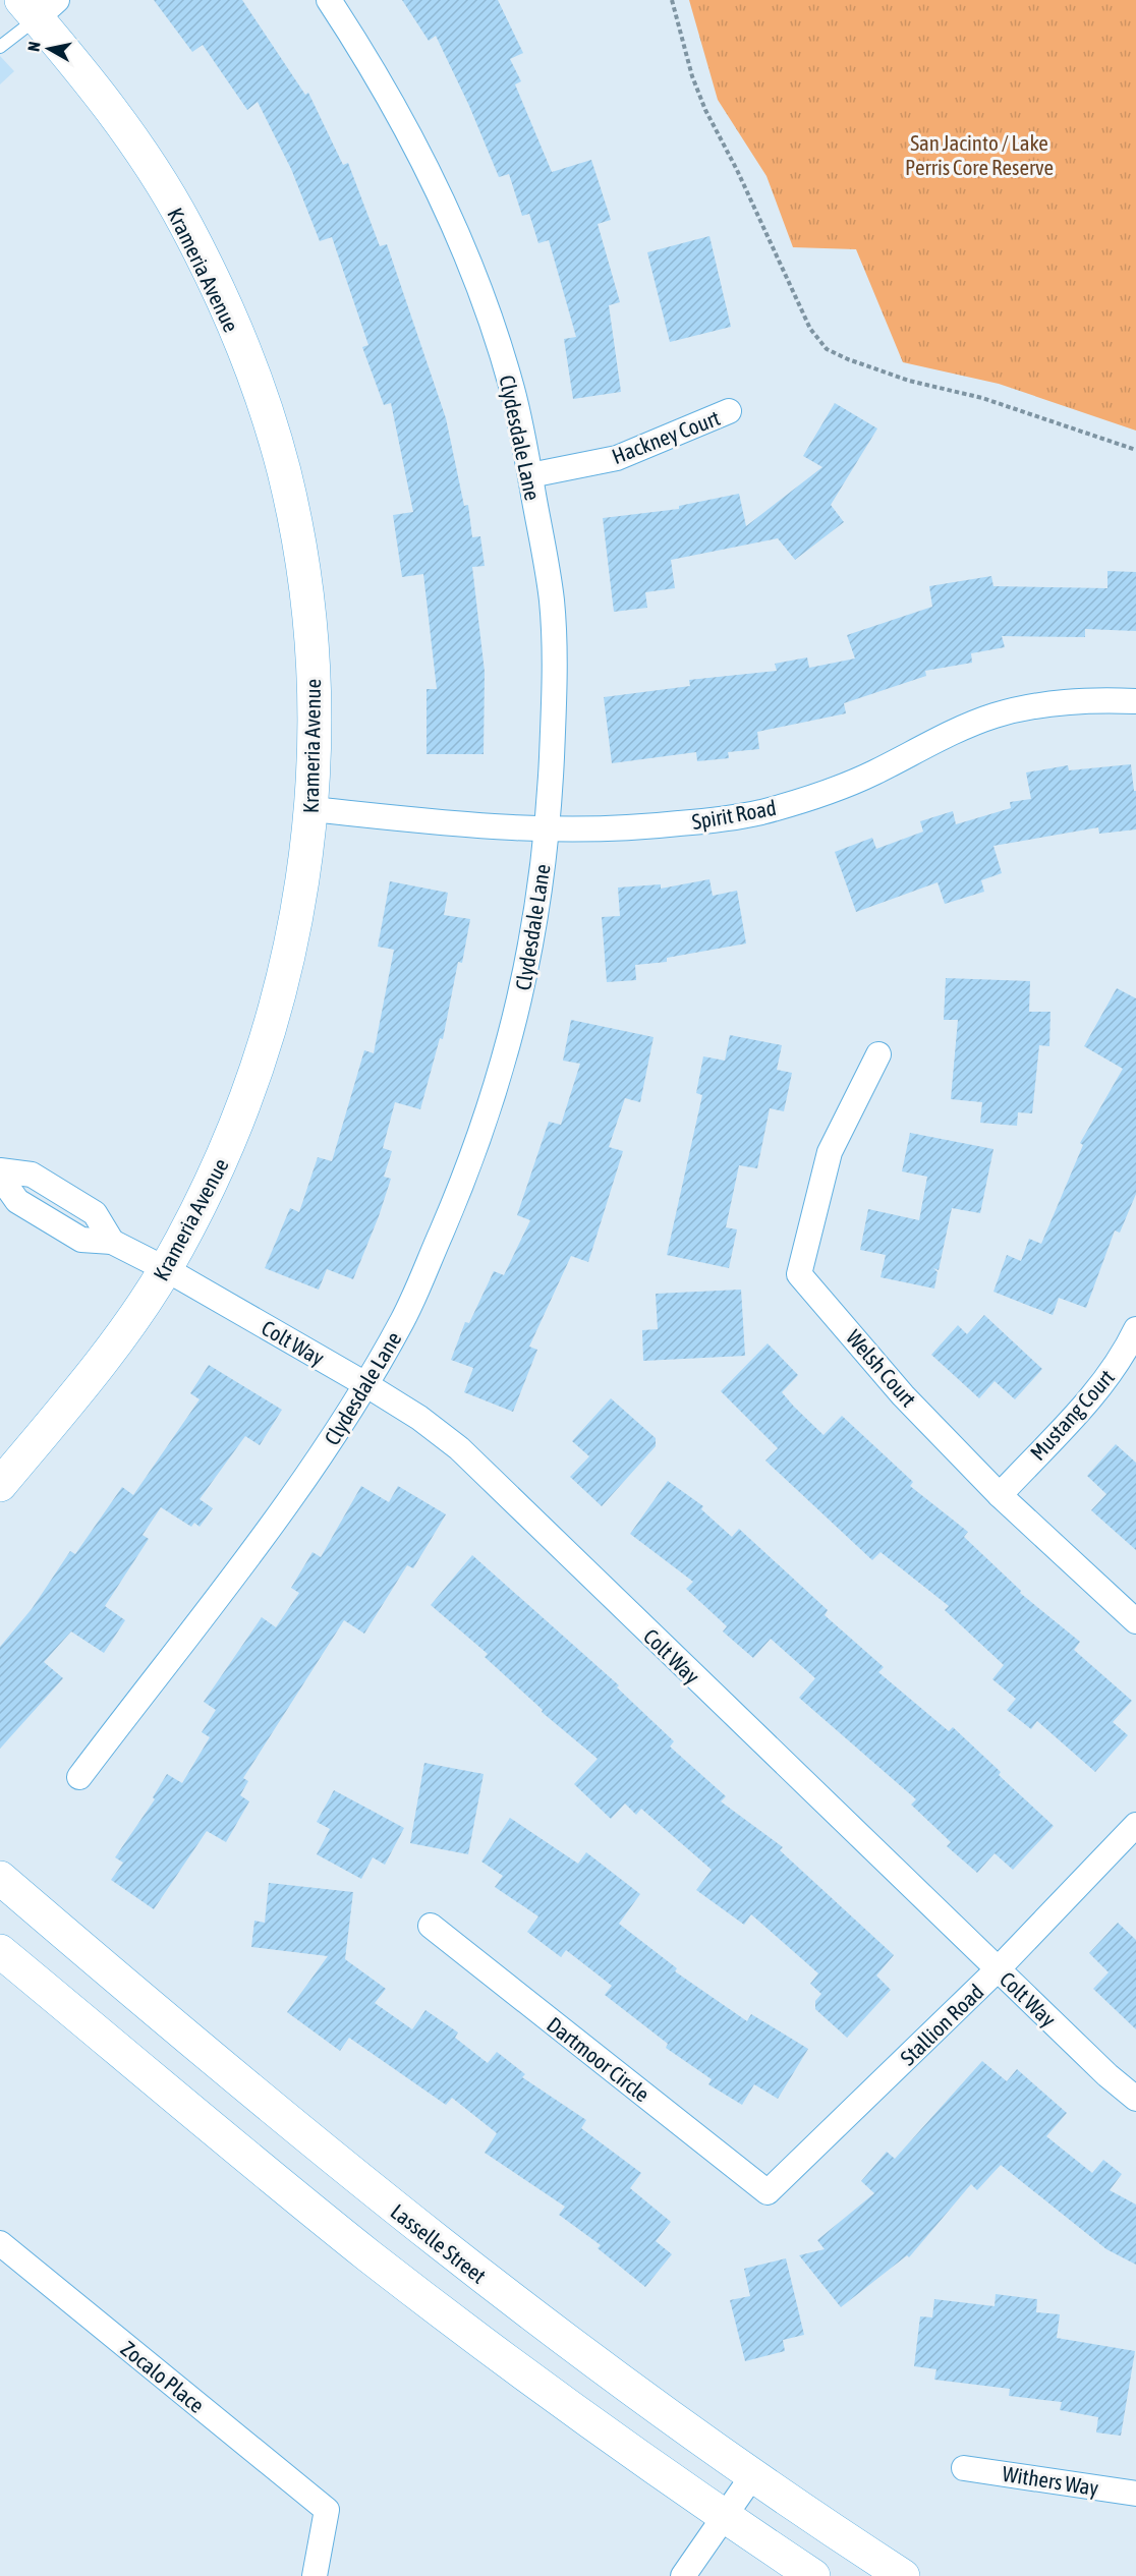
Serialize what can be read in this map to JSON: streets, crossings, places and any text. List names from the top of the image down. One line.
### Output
{"streets":{"main road":["Krameria Avenue","Lasselle Street"],"street":["Hackney Court","Clydesdale Lane","Spirit Road","Colt Way","Welsh Court","Mustang Court","Stallion Road","Dartmoor Circle","Zocalo Place","Withers Way"]},"crossings":[["Krameria Avenue","Spirit Road"],["Krameria Avenue","Colt Way"],["Hackney Court","Clydesdale Lane"],["Clydesdale Lane","Spirit Road"],["Clydesdale Lane","Colt Way"],["Colt Way","Stallion Road"],["Welsh Court","Mustang Court"],["Stallion Road","Dartmoor Circle"]],"parks":["San Jacinto / Lake Perris Core Reserve"],"north":"left"}
